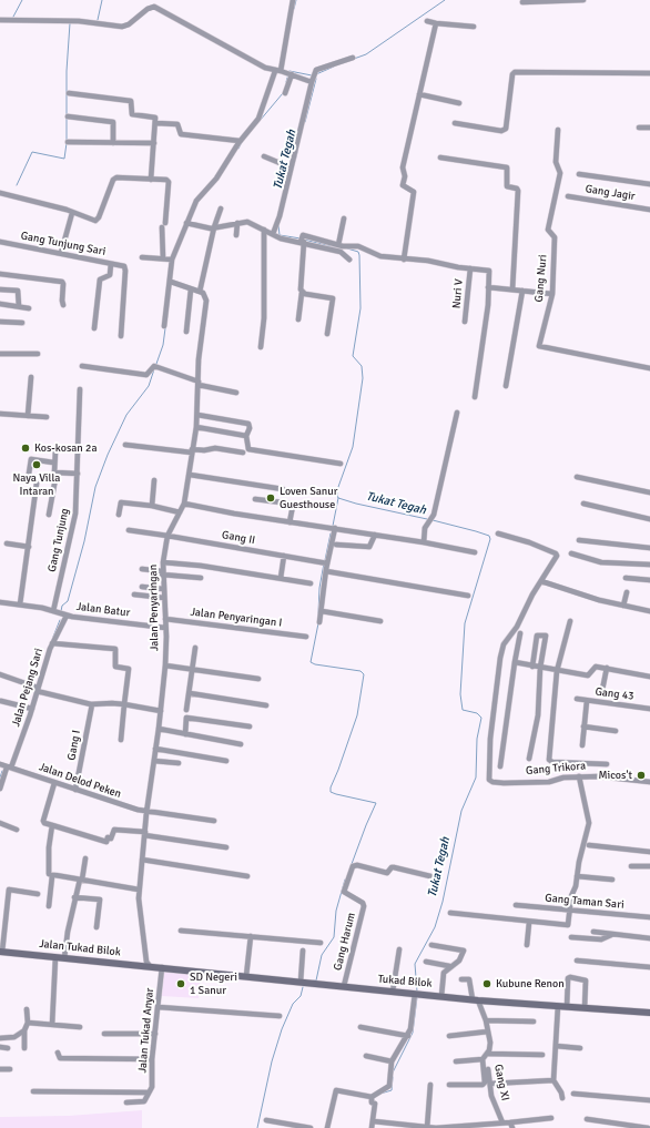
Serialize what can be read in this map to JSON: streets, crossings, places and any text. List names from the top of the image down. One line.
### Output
{"streets":{"street":["Gang Jagir","Gang Tunjung Sari","Gang Nuri","Nuri V","Gang II","Gang Tunjung","Jalan Penyaringan","Jalan Batur","Jalan Penyaringan I","Jalan Pejang Sari","Gang 43","Gang I","Gang Trikora","Jalan Delod Peken","Gang Taman Sari","Gang Harum","Jalan Tukad Bilok","Tukad Bilok","Jalan Tukad Anyar","Gang XI"]},"crossings":[["Gang II","Jalan Penyaringan"],["Gang Tunjung","Jalan Batur"],["Jalan Penyaringan","Jalan Batur"],["Jalan Penyaringan","Jalan Penyaringan I"],["Jalan Penyaringan","Jalan Delod Peken"],["Jalan Penyaringan","Jalan Tukad Bilok"],["Jalan Batur","Jalan Pejang Sari"],["Jalan Pejang Sari","Jalan Delod Peken"],["Gang I","Jalan Delod Peken"],["Gang Harum","Tukad Bilok"],["Jalan Tukad Bilok","Tukad Bilok"],["Jalan Tukad Bilok","Jalan Tukad Anyar"],["Tukad Bilok","Jalan Tukad Anyar"]],"water":["Tukat Tegah"],"places":["Kos-kosan 2a","Naya Villa Intaran","Loven Sanur Guesthouse","Micos't","SD Negeri 1 Sanur","Kubune Renon"]}
